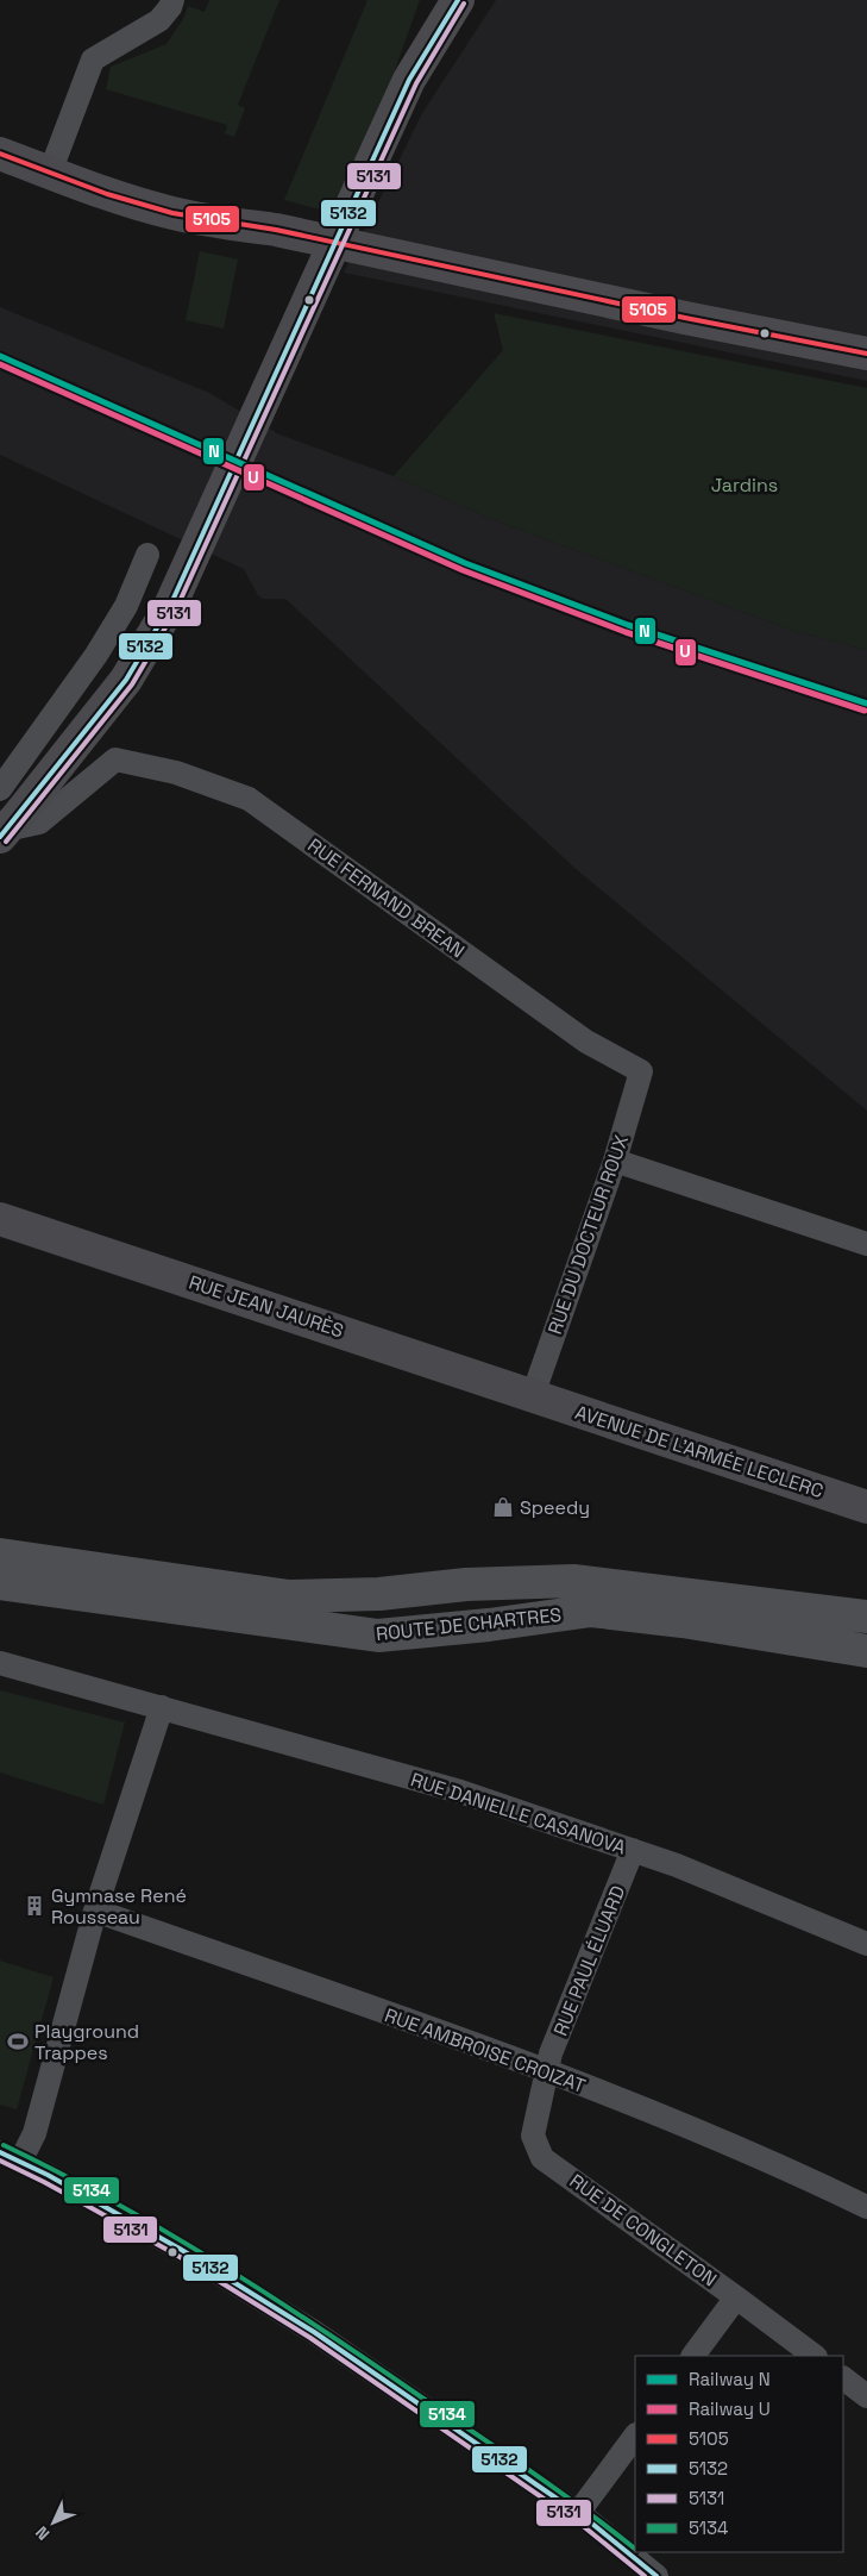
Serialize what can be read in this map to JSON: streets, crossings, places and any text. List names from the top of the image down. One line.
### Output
{"streets":{"main road":["ROUTE DE CHARTRES"],"street":["RUE FERNAND BREAN","RUE DU DOCTEUR ROUX","RUE JEAN JAURÈS","AVENUE DE L'ARMÉE LECLERC","RUE DANIELLE CASANOVA","RUE PAUL ÉLUARD","RUE AMBROISE CROIZAT","RUE DE CONGLETON"]},"crossings":[["RUE FERNAND BREAN","RUE DU DOCTEUR ROUX"],["RUE DU DOCTEUR ROUX","RUE JEAN JAURÈS"],["RUE DU DOCTEUR ROUX","AVENUE DE L'ARMÉE LECLERC"],["RUE JEAN JAURÈS","AVENUE DE L'ARMÉE LECLERC"],["RUE DANIELLE CASANOVA","RUE PAUL ÉLUARD"],["RUE PAUL ÉLUARD","RUE AMBROISE CROIZAT"],["RUE PAUL ÉLUARD","RUE DE CONGLETON"],["RUE AMBROISE CROIZAT","RUE DE CONGLETON"]],"parks":["Jardins"],"places":{"shop":["Speedy"],"building":["Gymnase René Rousseau"],"sports":["Playground Trappes"]},"lines":["transit line 5132","transit line 5131","transit line 5105","rail line N","rail line U","transit line 5134"],"legend":["Railway N","Railway U","5105","5132","5131","5134"],"north":"bottom left"}
